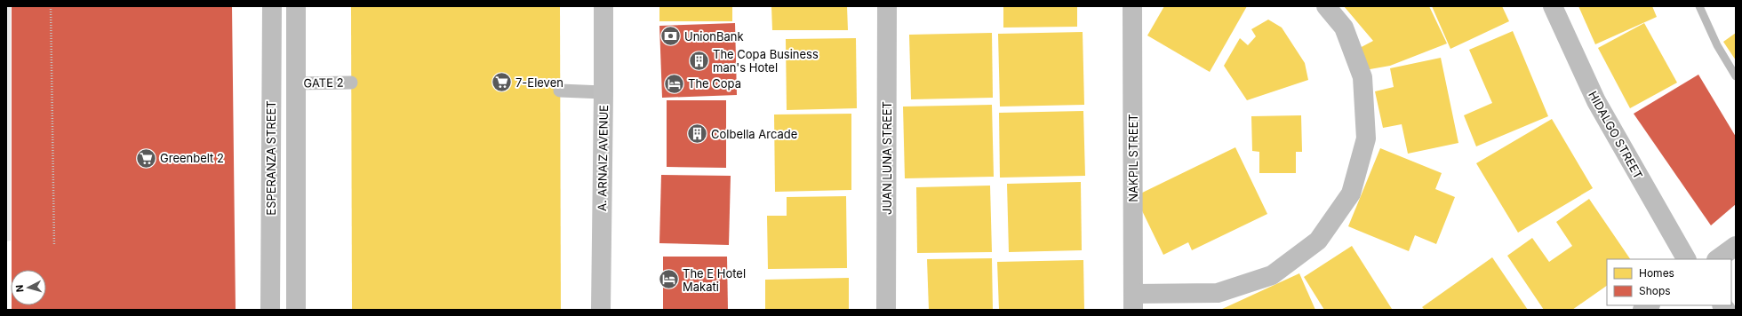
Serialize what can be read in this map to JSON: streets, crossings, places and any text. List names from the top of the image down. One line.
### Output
{"streets":{"main road":["A. ARNAIZ AVENUE"],"street":["HIDALGO STREET","ESPERANZA STREET","JUAN LUNA STREET","NAKPIL STREET"],"lane":["GATE 2"]},"places":{"bank":["UnionBank"],"building":["The Copa Business man's Hotel","Colbella Arcade"],"supermarket":["7-Eleven","Greenbelt 2"],"hotel":["The Copa","The E Hotel Makati"]},"legend":["Homes","Shops"],"north":"left"}
